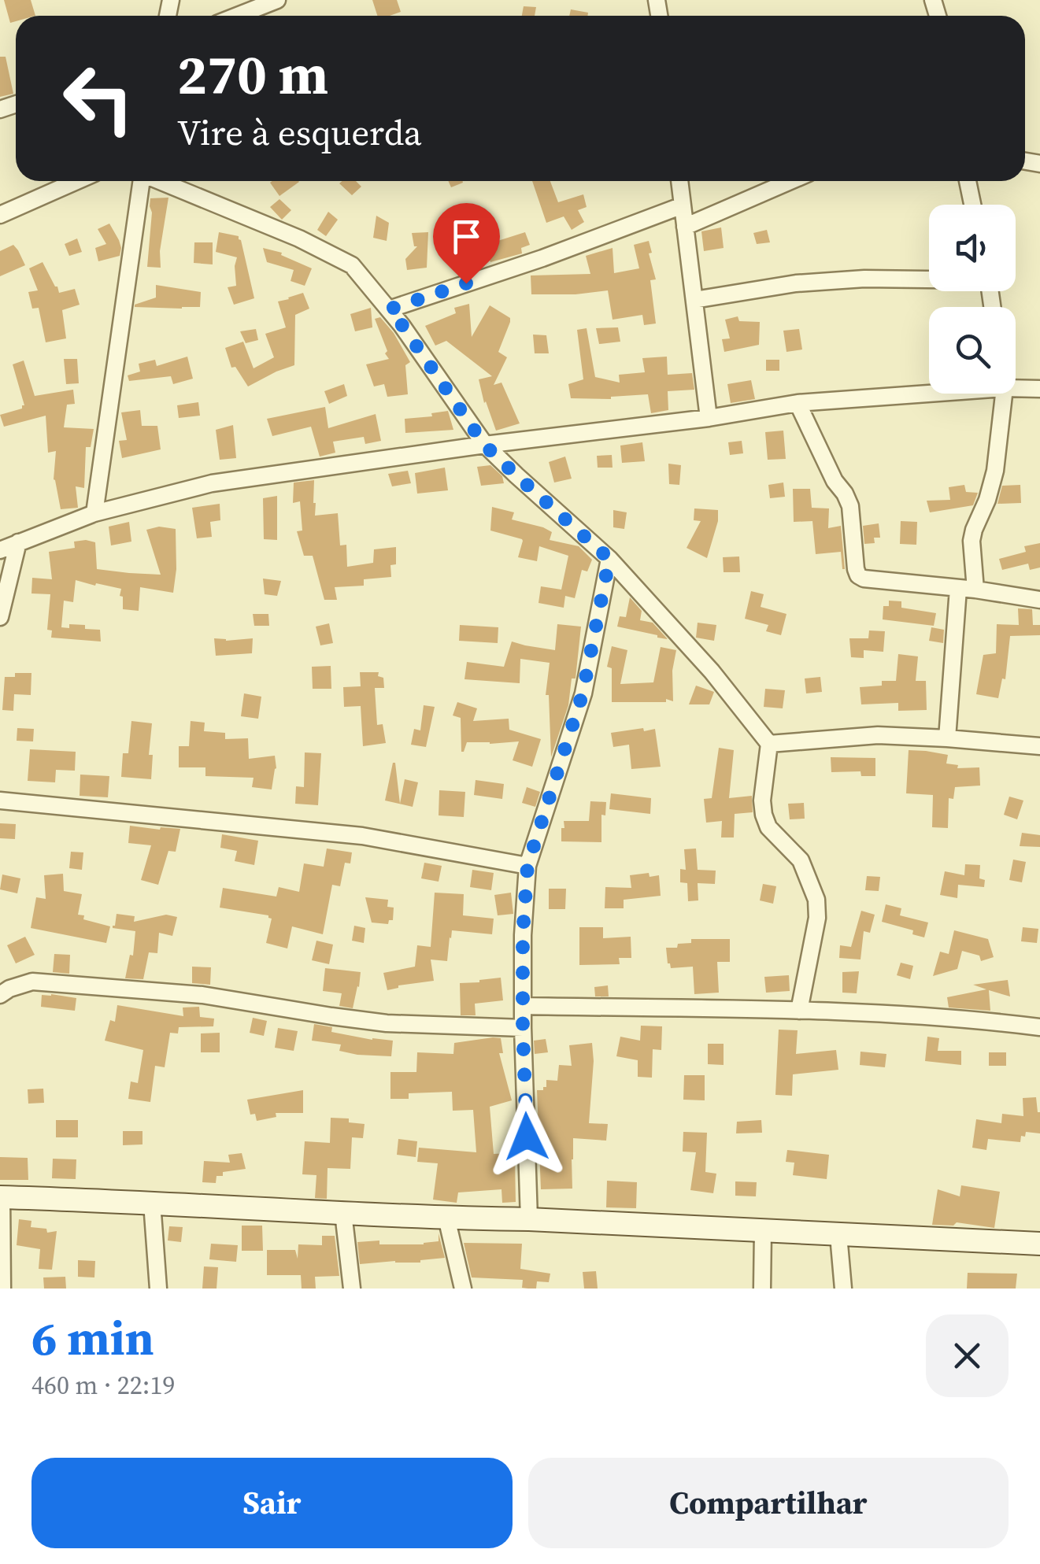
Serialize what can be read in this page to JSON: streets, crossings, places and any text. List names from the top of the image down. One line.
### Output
{"page":{"turn":["270 m","Vire à esquerda"],"heading":["6 min","460 m · 22:19"],"buttons":["Sair","Compartilhar"]}}
